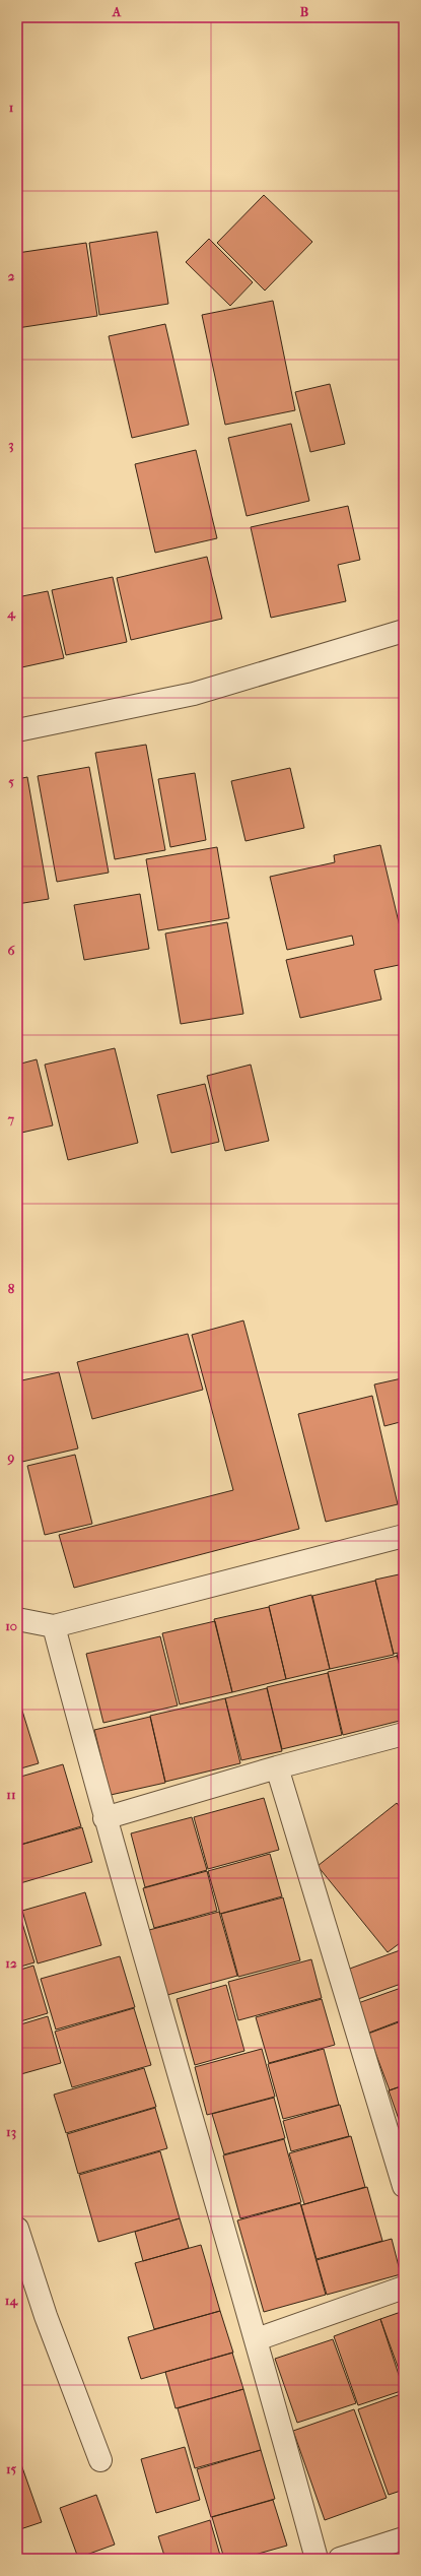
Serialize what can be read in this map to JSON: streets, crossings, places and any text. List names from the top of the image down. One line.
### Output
{"grid":{"columns":["A","B"],"rows":["1","2","3","4","5","6","7","8","9","10","11","12","13","14","15"]}}
